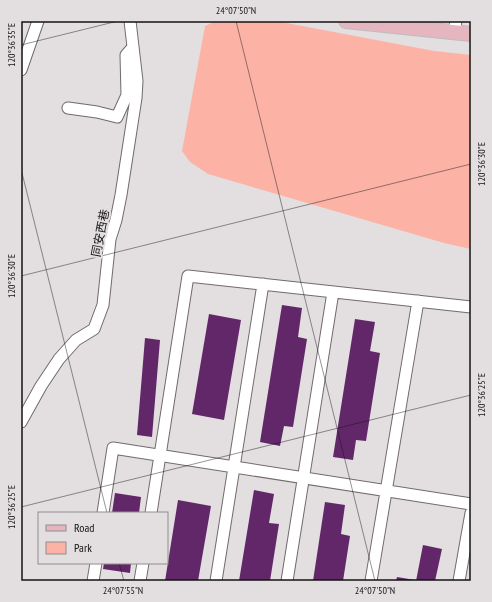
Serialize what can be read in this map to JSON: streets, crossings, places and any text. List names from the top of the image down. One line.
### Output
{"streets":{"street":["同安西巷"]},"legend":["Road","Park"],"coordinates":["24°07'50\"N","120°36'35\"E","120°36'30\"E","120°36'25\"E","24°07'55\"N"]}
